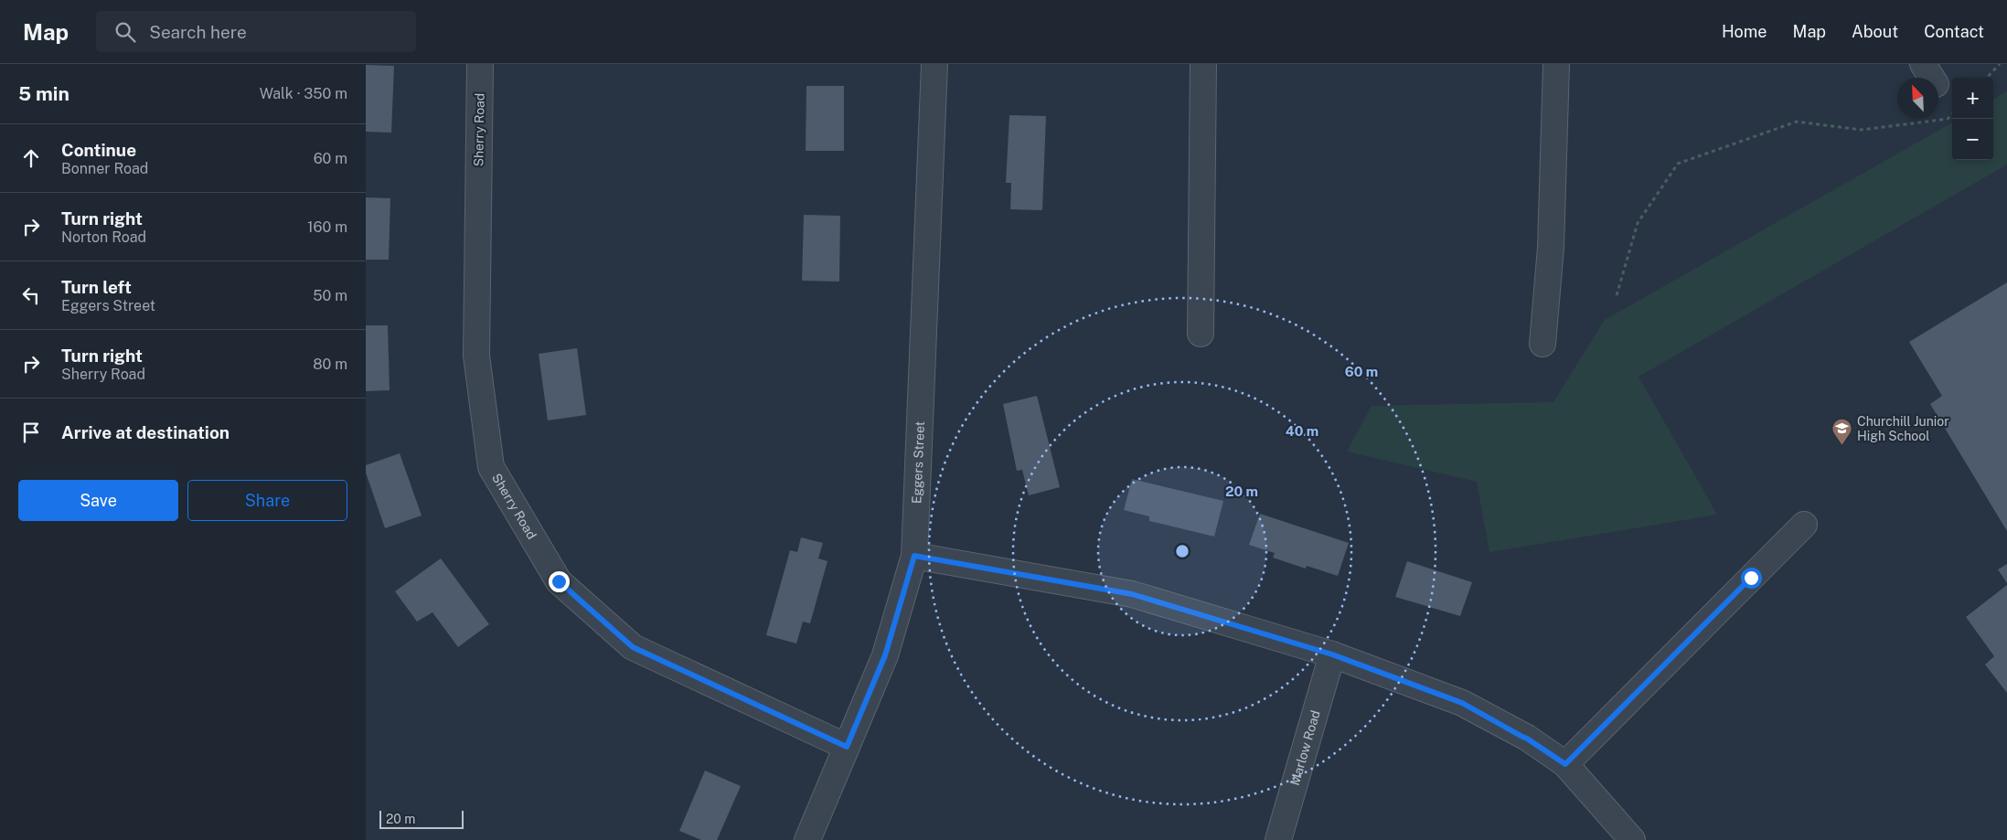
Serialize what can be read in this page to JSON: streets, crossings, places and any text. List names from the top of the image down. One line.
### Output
{"streets":{"street":["Sherry Road","Eggers Street","Marlow Road"]},"crossings":[["Sherry Road","Eggers Street"]],"places":{"school or university":["Churchill Junior High School"]},"scale_bar":"20 m","north":"top left","page":{"header":"Map","search":"Search here","nav":["Home","Map","About","Contact"],"heading":["5 min","Walk · 350 m"],"map_buttons":["+","−"],"list":[["Continue","Bonner Road","60 m"],["Turn right","Norton Road","160 m"],["Turn left","Eggers Street","50 m"],["Turn right","Sherry Road","80 m"],"Arrive at destination"],"buttons":["Save","Share"],"scale":"20 m"},"rings":["60 m","40 m","20 m"]}
